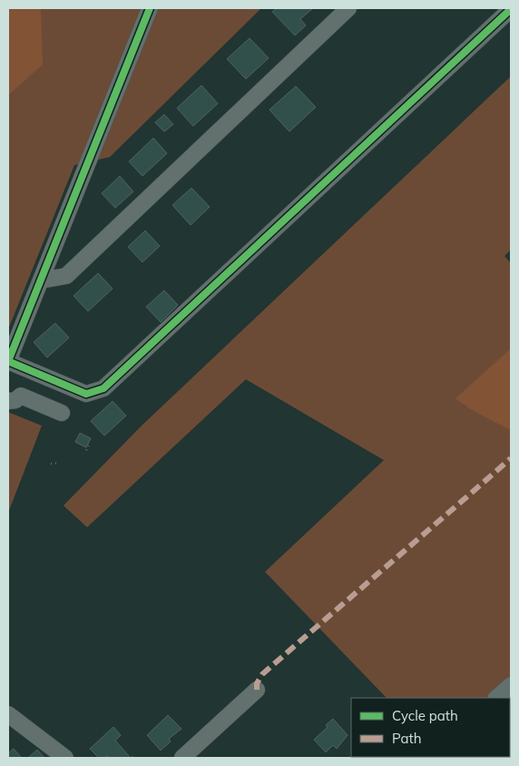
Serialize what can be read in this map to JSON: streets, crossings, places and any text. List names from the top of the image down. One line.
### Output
{"legend":["Cycle path","Path"]}
